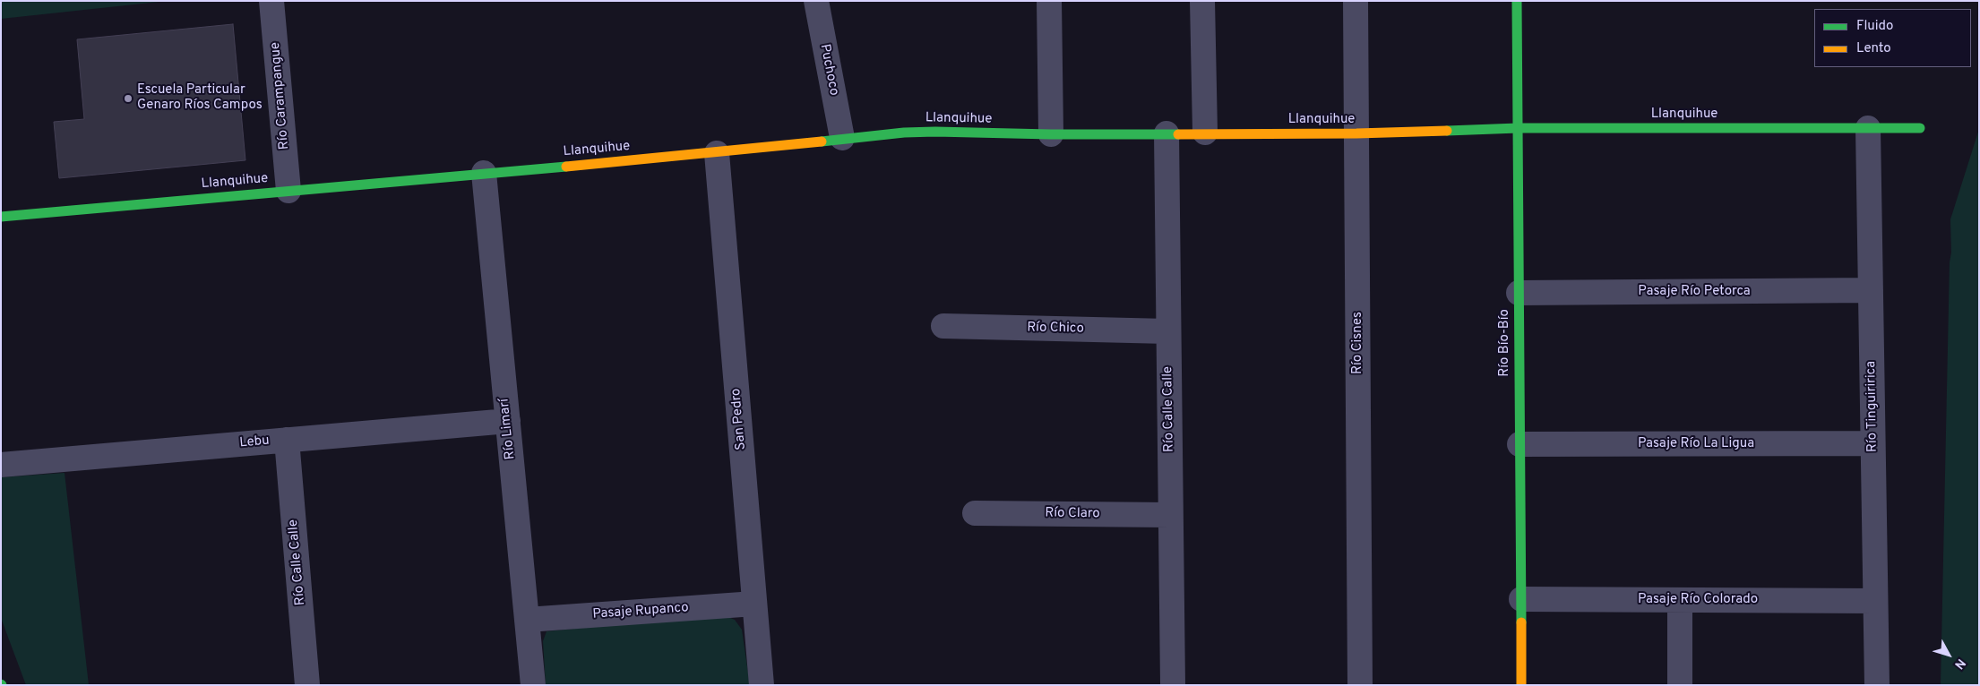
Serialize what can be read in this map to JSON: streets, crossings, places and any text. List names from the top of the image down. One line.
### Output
{"streets":{"street":["Puchoco","Río Carampangue","Llanquihue","Pasaje Río Petorca","Río Chico","Río Cisnes","Río Bío-Bío","Río Tinguiririca","Río Calle Calle","San Pedro","Río Limarí","Lebu","Pasaje Río La Ligua","Río Claro","Pasaje Río Colorado","Pasaje Rupanco"]},"crossings":[["Puchoco","Llanquihue"],["Río Carampangue","Llanquihue"],["Llanquihue","Río Cisnes"],["Llanquihue","Río Bío-Bío"],["Llanquihue","Río Tinguiririca"],["Llanquihue","Río Calle Calle"],["Llanquihue","San Pedro"],["Llanquihue","Río Limarí"],["Pasaje Río Petorca","Río Bío-Bío"],["Pasaje Río Petorca","Río Tinguiririca"],["Río Chico","Río Calle Calle"],["Río Bío-Bío","Pasaje Río La Ligua"],["Río Bío-Bío","Pasaje Río Colorado"],["Río Tinguiririca","Pasaje Río La Ligua"],["Río Tinguiririca","Pasaje Río Colorado"],["Río Calle Calle","Lebu"],["Río Calle Calle","Río Claro"],["San Pedro","Pasaje Rupanco"],["Río Limarí","Lebu"],["Río Limarí","Pasaje Rupanco"]],"places":["Escuela Particular Genaro Ríos Campos"],"legend":["Fluido","Lento"],"north":"bottom right"}
